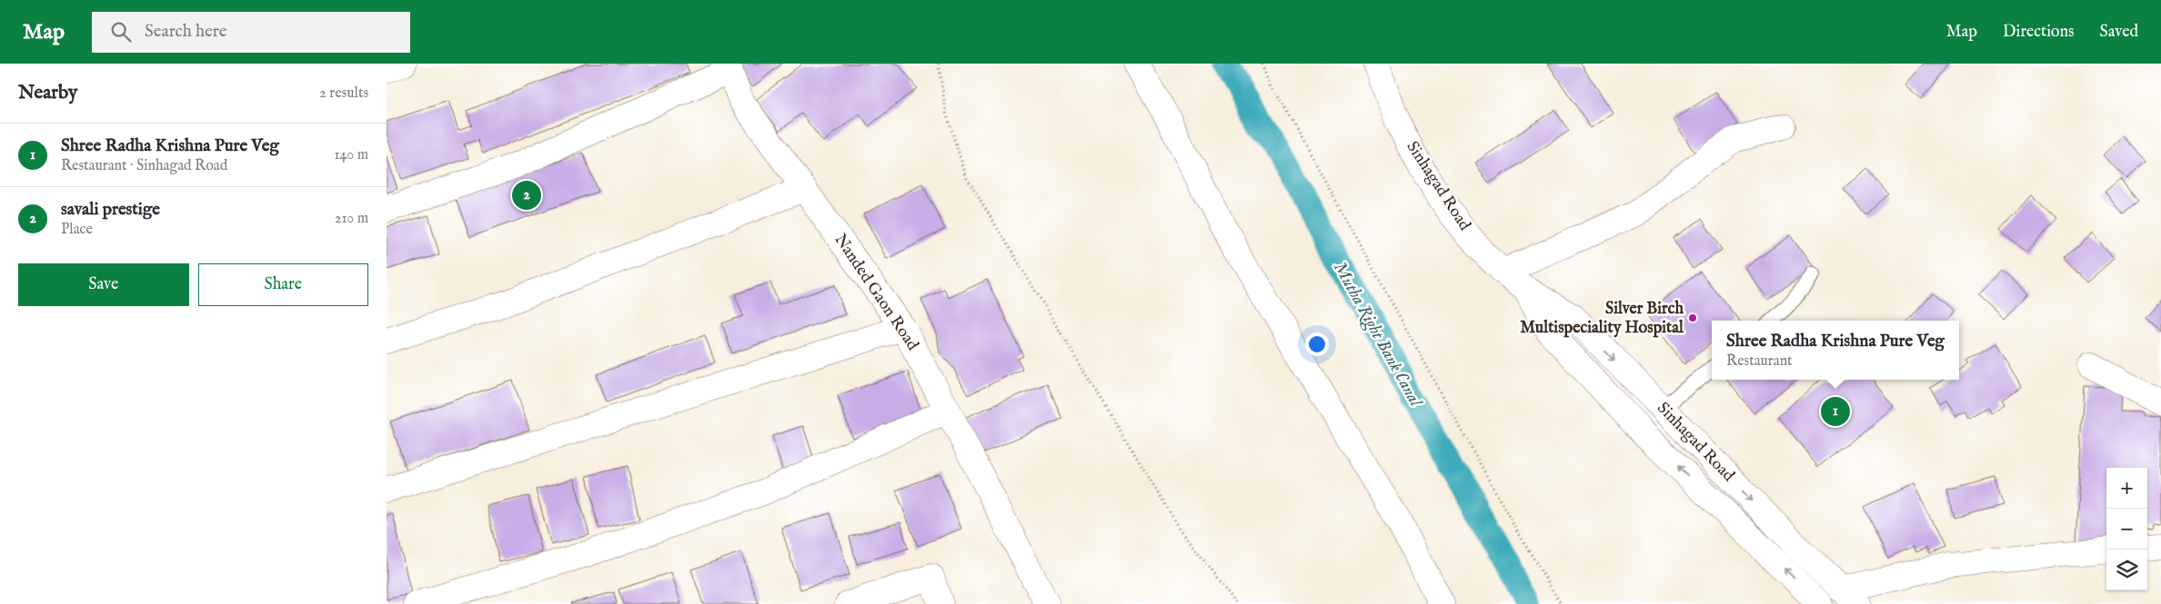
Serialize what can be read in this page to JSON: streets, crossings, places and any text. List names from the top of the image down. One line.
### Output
{"streets":{"street":["Sinhagad Road","Nanded Gaon Road"]},"water":["Mutha Right Bank Canal"],"places":["Silver Birch Multispeciality Hospital"],"page":{"header":"Map","search":"Search here","nav":["Map","Directions","Saved"],"heading":["Nearby","2 results"],"list":[{"mark":"1","name":"Shree Radha Krishna Pure Veg","note":"Restaurant · Sinhagad Road","value":"140 m"},{"mark":"2","name":"savali prestige","note":"Place","value":"210 m"}],"pins":["2","1"],"buttons":["Save","Share"],"popup":["Shree Radha Krishna Pure Veg","Restaurant"],"map_buttons":["+","−"]}}
